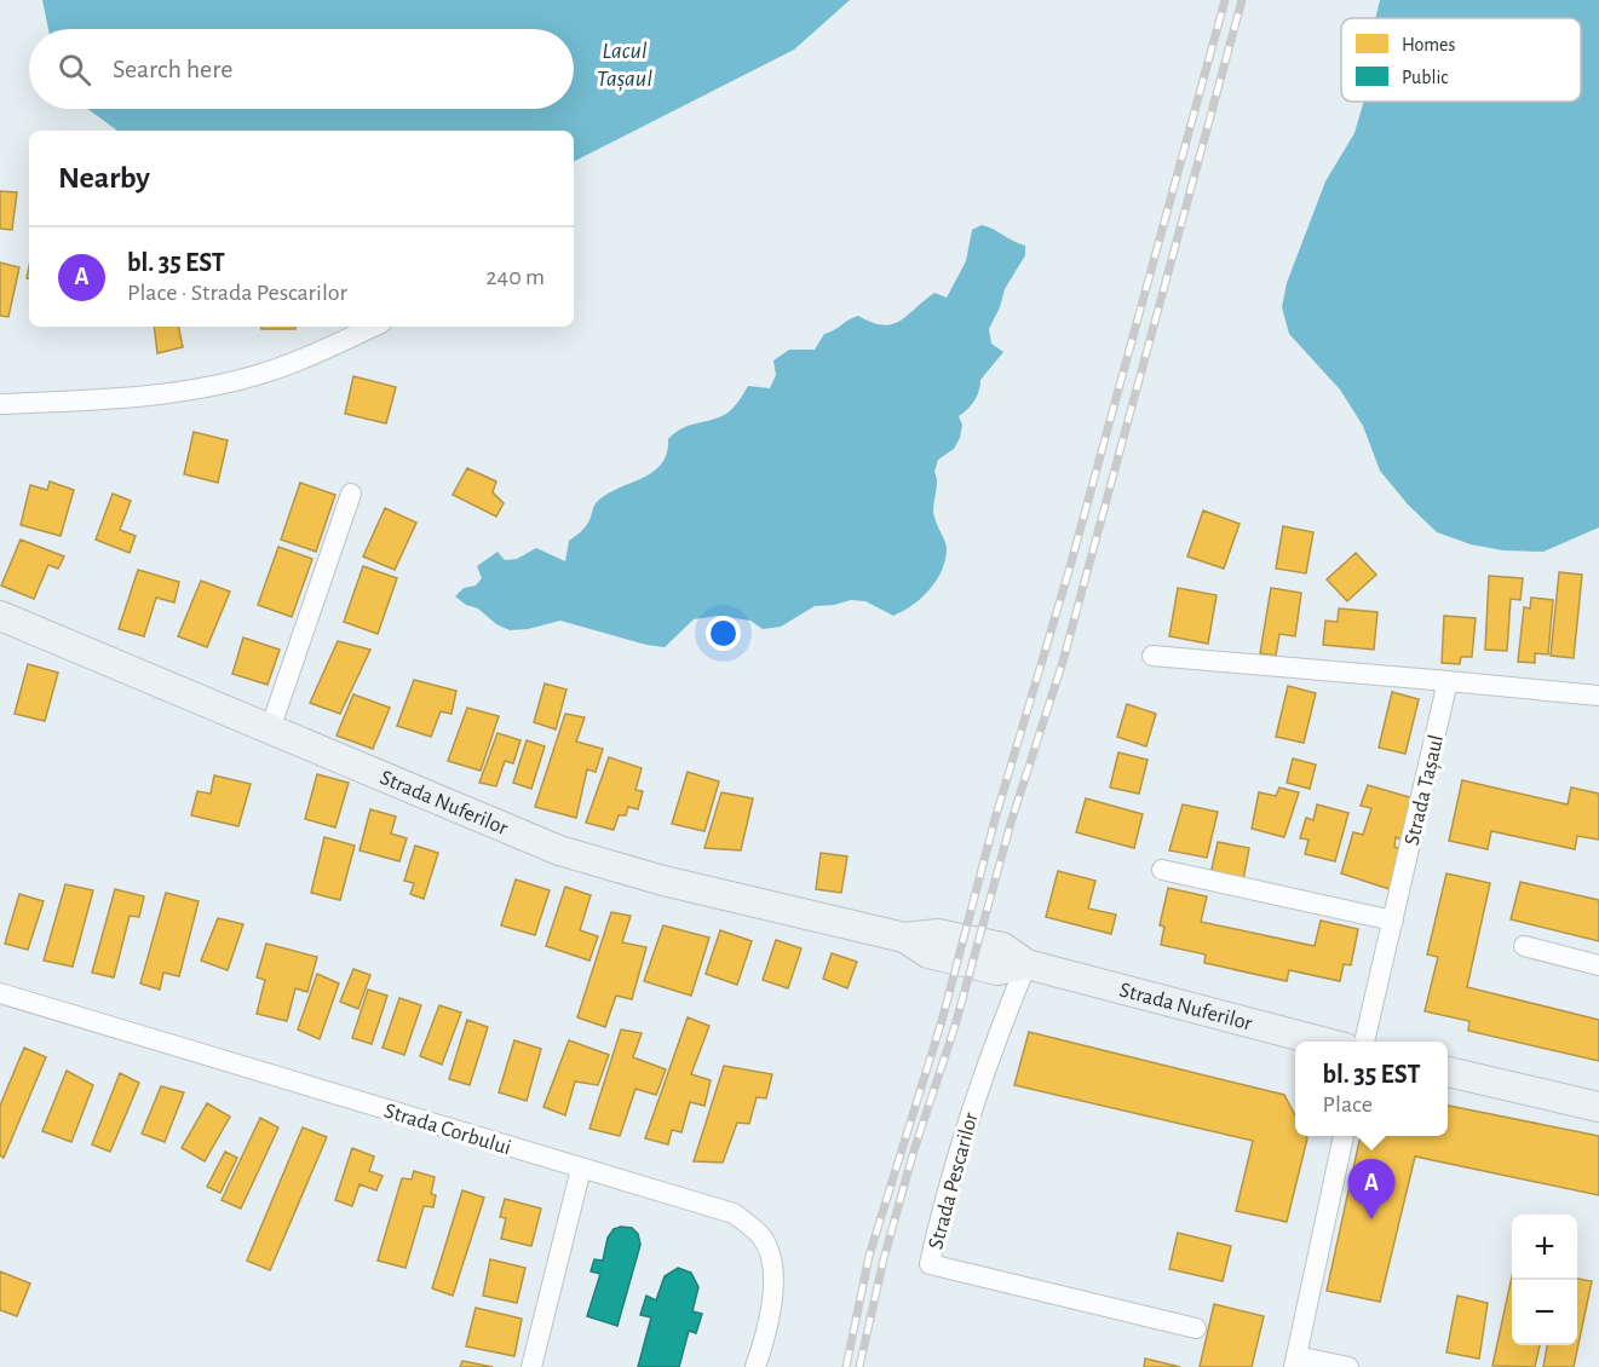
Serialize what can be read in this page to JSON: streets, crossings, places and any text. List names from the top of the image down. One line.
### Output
{"streets":{"street":["Strada Tașaul","Strada Nuferilor","Strada Corbului","Strada Pescarilor"]},"crossings":[["Strada Nuferilor","Strada Pescarilor"]],"water":["Lacul Tașaul"],"legend":["Homes","Public"],"page":{"search":"Search here","heading":"Nearby","list":[{"mark":"A","name":"bl. 35 EST","note":"Place · Strada Pescarilor","value":"240 m"}],"popup":["bl. 35 EST","Place"],"pins":"A","map_buttons":["+","−"]}}
